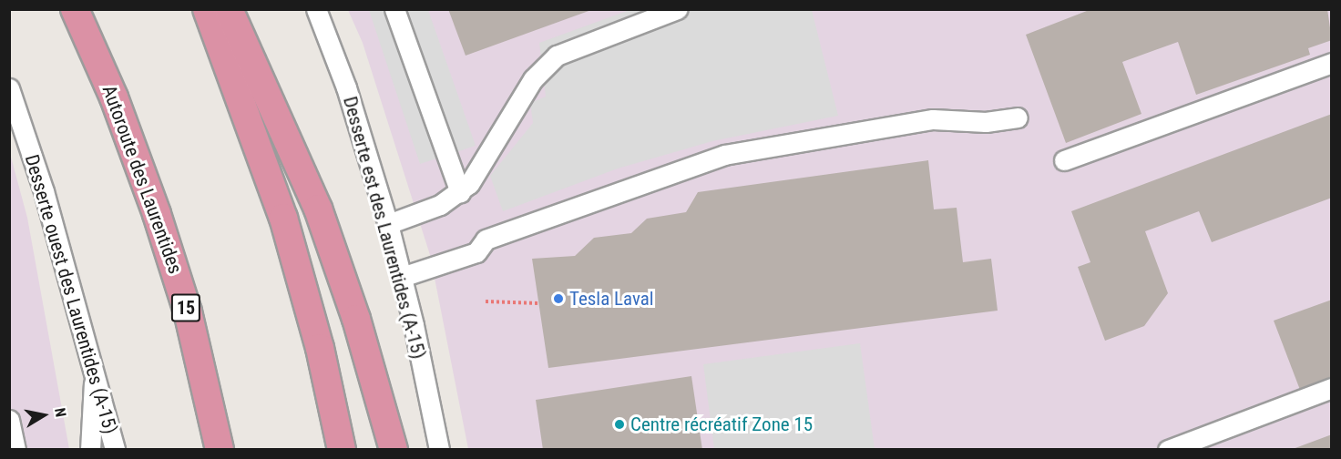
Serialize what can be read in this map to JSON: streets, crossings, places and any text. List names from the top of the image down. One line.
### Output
{"streets":{"highway":["Autoroute des Laurentides","15"],"street":["Desserte est des Laurentides (A-15)","Desserte ouest des Laurentides (A-15)"]},"places":["Tesla Laval","Centre récréatif Zone 15"],"north":"right"}
